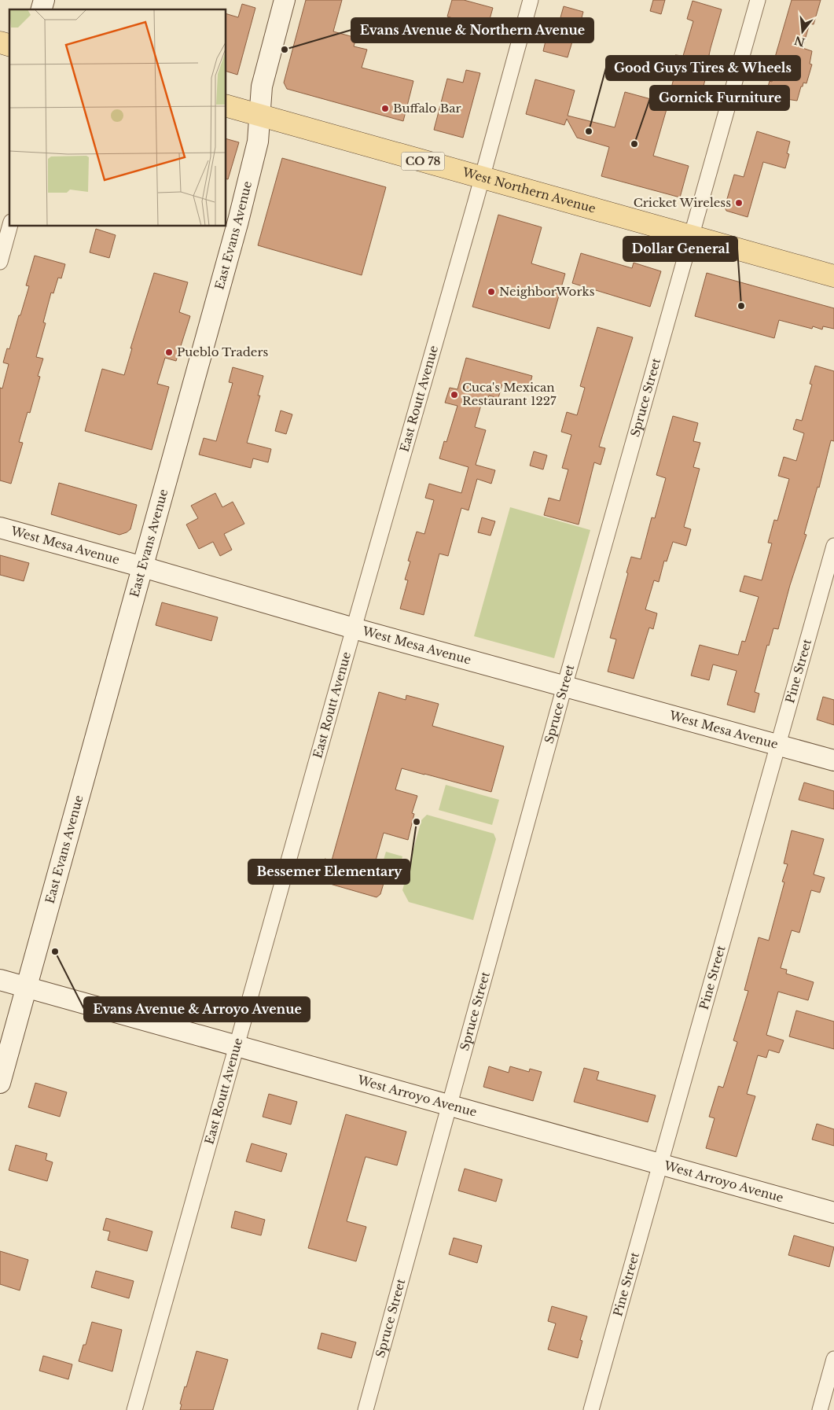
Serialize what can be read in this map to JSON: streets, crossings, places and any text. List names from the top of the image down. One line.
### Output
{"streets":{"main road":["CO 78","West Northern Avenue"],"street":["East Evans Avenue","Spruce Street","East Routt Avenue","West Mesa Avenue","Pine Street","West Arroyo Avenue"]},"crossings":[["West Northern Avenue","East Evans Avenue"],["West Northern Avenue","Spruce Street"],["West Northern Avenue","East Routt Avenue"],["East Evans Avenue","West Mesa Avenue"],["East Evans Avenue","West Arroyo Avenue"],["Spruce Street","West Mesa Avenue"],["Spruce Street","West Arroyo Avenue"],["East Routt Avenue","West Mesa Avenue"],["East Routt Avenue","West Arroyo Avenue"],["West Mesa Avenue","Pine Street"],["Pine Street","West Arroyo Avenue"]],"places":["Evans Avenue & Northern Avenue","Buffalo Bar","Good Guys Tires & Wheels","Gornick Furniture","Cricket Wireless","NeighborWorks","Dollar General","Pueblo Traders","Cuca's Mexican Restaurant 1227","Bessemer Elementary","Evans Avenue & Arroyo Avenue"],"north":"bottom"}
